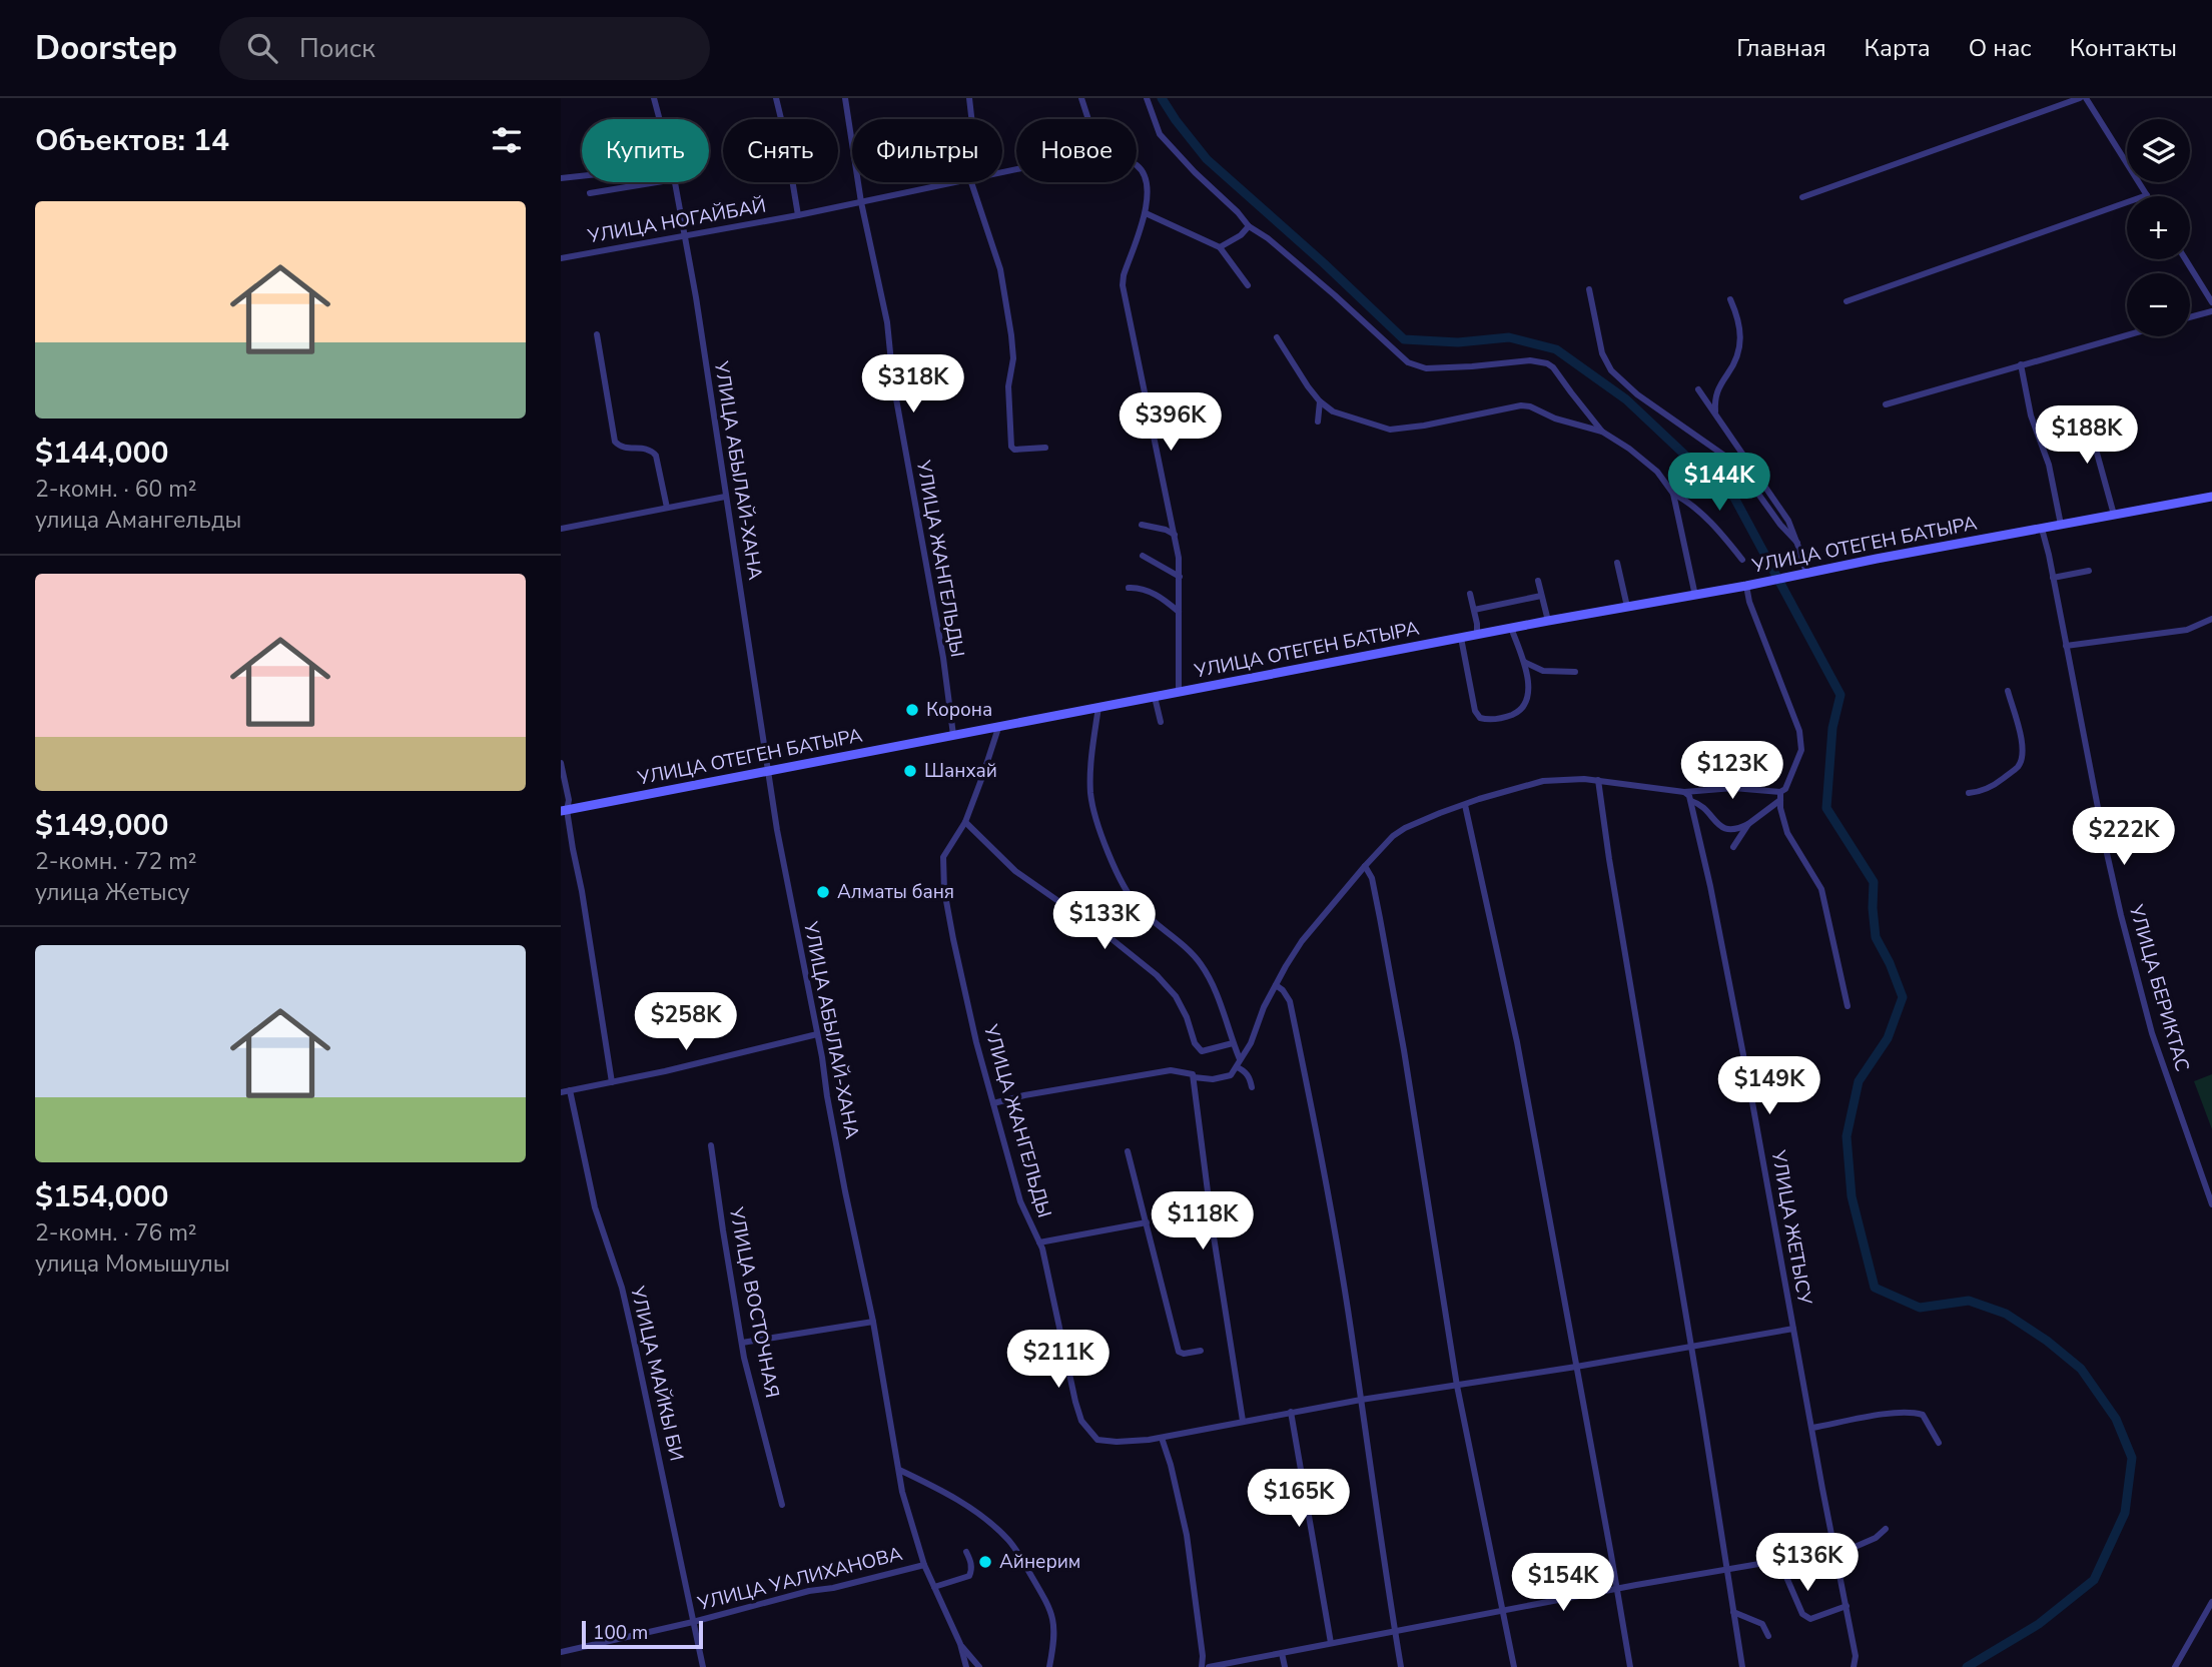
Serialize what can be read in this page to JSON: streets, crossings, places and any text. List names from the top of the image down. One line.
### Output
{"streets":{"main road":["УЛИЦА ОТЕГЕН БАТЫРА"],"street":["УЛИЦА НОГАЙБАЙ","УЛИЦА АБЫЛАЙ-ХАНА","УЛИЦА ЖАНГЕЛЬДЫ","УЛИЦА БЕРИКТАС","УЛИЦА ЖЕТЫСУ","УЛИЦА ВОСТОЧНАЯ","УЛИЦА МАЙКЫ БИ","УЛИЦА УАЛИХАНОВА"]},"crossings":[["УЛИЦА НОГАЙБАЙ","УЛИЦА АБЫЛАЙ-ХАНА"],["УЛИЦА НОГАЙБАЙ","УЛИЦА ЖАНГЕЛЬДЫ"],["УЛИЦА АБЫЛАЙ-ХАНА","УЛИЦА ОТЕГЕН БАТЫРА"],["УЛИЦА АБЫЛАЙ-ХАНА","УЛИЦА УАЛИХАНОВА"],["УЛИЦА ОТЕГЕН БАТЫРА","УЛИЦА ЖАНГЕЛЬДЫ"],["УЛИЦА ОТЕГЕН БАТЫРА","УЛИЦА БЕРИКТАС"],["УЛИЦА ЖАНГЕЛЬДЫ","УЛИЦА ЖЕТЫСУ"],["УЛИЦА МАЙКЫ БИ","УЛИЦА УАЛИХАНОВА"]],"places":["Корона","Шанхай","Алматы баня","Айнерим"],"scale_bar":"100 m","page":{"header":"Doorstep","search":"Поиск","nav":["Главная","Карта","О нас","Контакты"],"heading":"Объектов: 14","map_buttons":["+","−"],"chip":["Купить","Снять","Фильтры","Новое"],"list":[{"name":"$144,000","note":"2-комн. · 60 m² · улица Амангельды"},{"name":"$149,000","note":"2-комн. · 72 m² · улица Жетысу"},{"name":"$154,000","note":"2-комн. · 76 m² · улица Момышулы"}],"price":["$318K","$396K","$188K","$144K","$123K","$222K","$133K","$258K","$149K","$118K","$211K","$165K","$136K","$154K"],"scale":"100 m"}}
